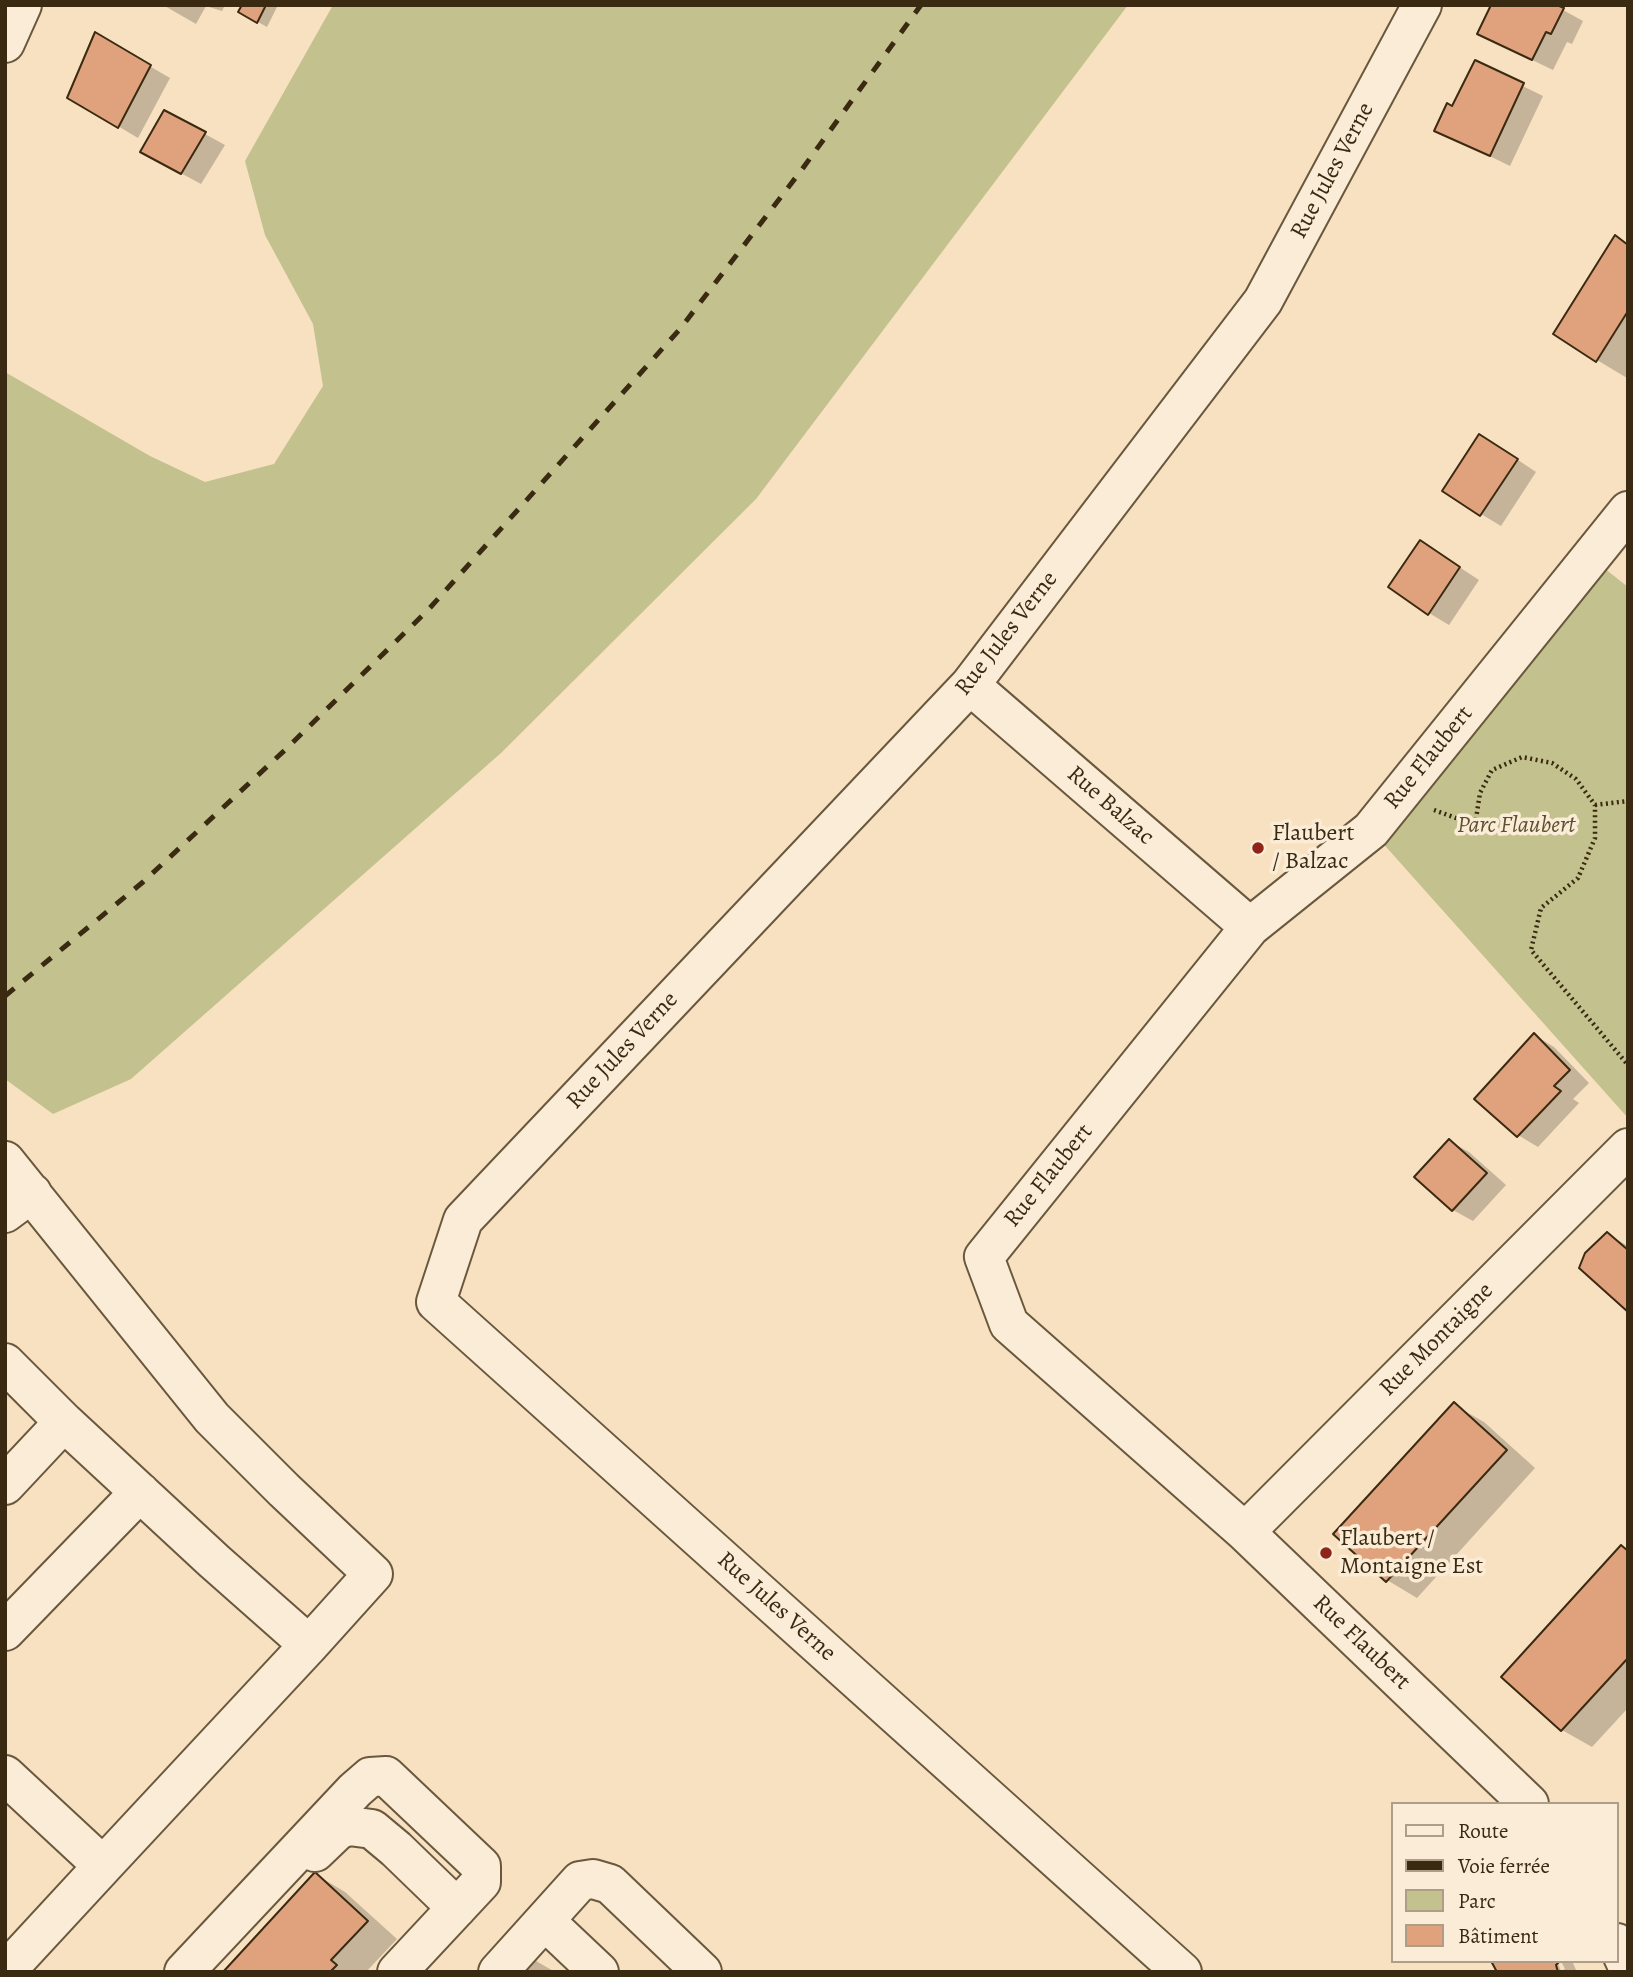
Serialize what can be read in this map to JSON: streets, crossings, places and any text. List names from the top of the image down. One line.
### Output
{"streets":{"street":["Rue Jules Verne","Rue Flaubert","Rue Balzac","Rue Montaigne"]},"crossings":[["Rue Jules Verne","Rue Balzac"],["Rue Flaubert","Rue Balzac"],["Rue Flaubert","Rue Montaigne"]],"parks":["Parc Flaubert"],"places":["Flaubert / Balzac","Flaubert / Montaigne Est"],"legend":["Route","Voie ferrée","Parc","Bâtiment"]}
